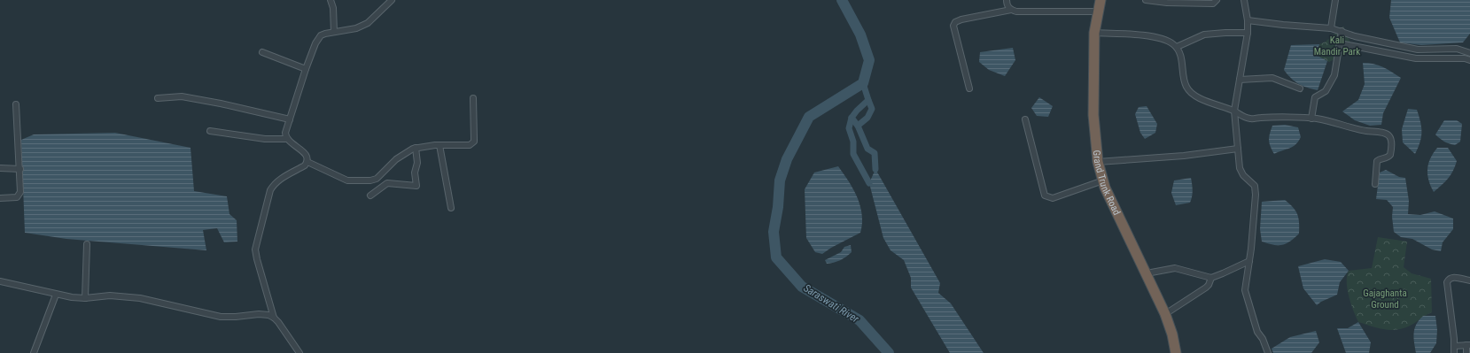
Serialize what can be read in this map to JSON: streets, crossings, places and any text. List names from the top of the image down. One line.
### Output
{"streets":{"highway":["Grand Trunk Road"]},"water":["Saraswati River"],"parks":["Kali Mandir Park","Gajaghanta Ground"]}
